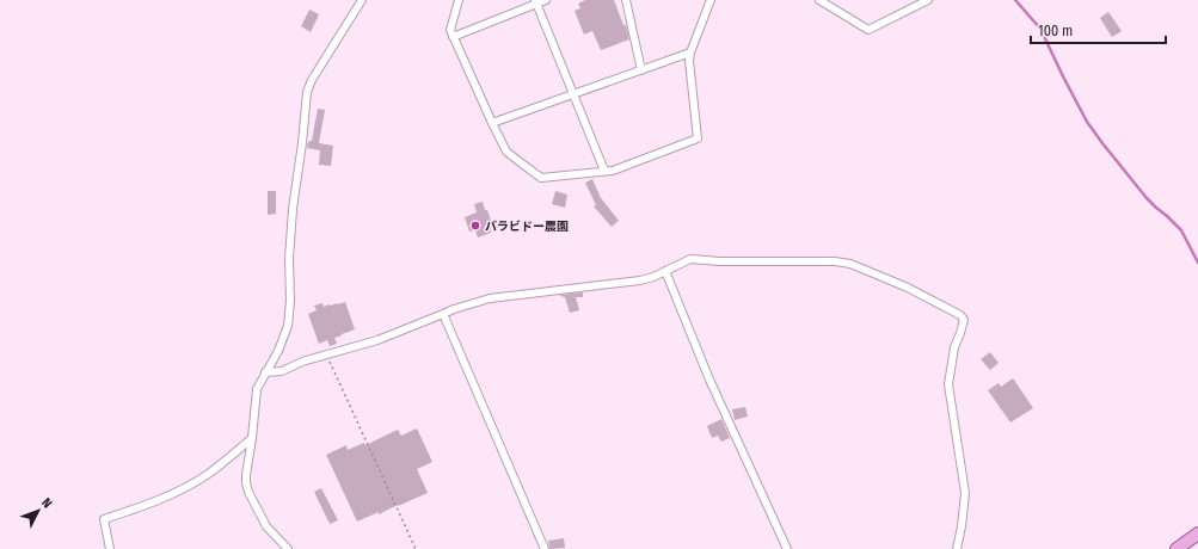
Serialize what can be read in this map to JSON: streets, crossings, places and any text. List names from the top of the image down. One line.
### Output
{"places":["バラビドー農園"],"scale_bar":"100 m","north":"top right"}
